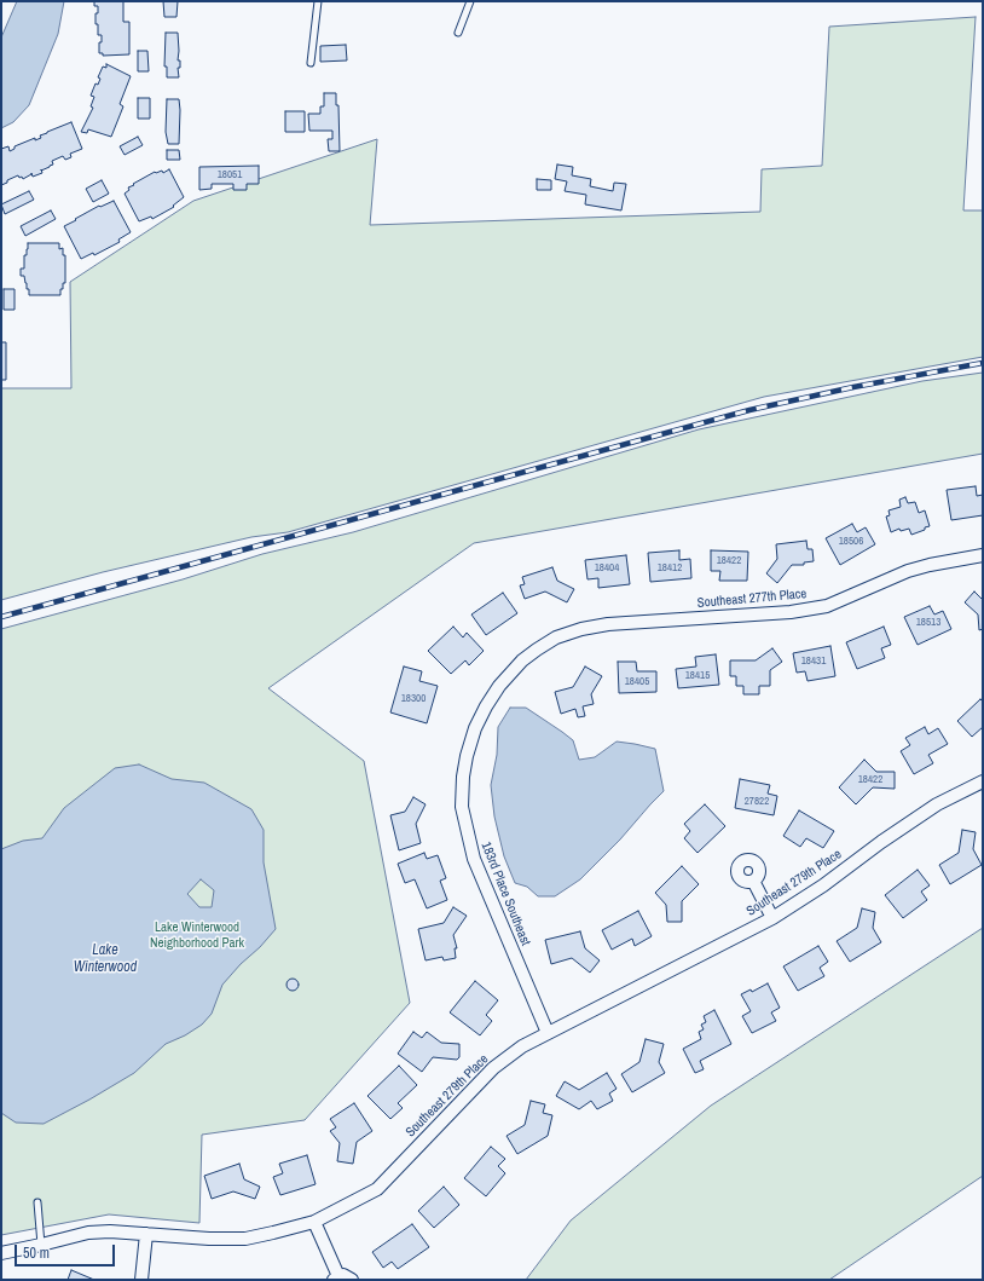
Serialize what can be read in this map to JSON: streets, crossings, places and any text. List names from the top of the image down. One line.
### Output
{"streets":{"street":["Southeast 277th Place","Southeast 279th Place","183rd Place Southeast"]},"crossings":[["Southeast 277th Place","183rd Place Southeast"],["Southeast 279th Place","183rd Place Southeast"]],"water":["Lake Winterwood"],"parks":["Lake Winterwood Neighborhood Park"],"house_numbers":["18051","18506","18422","18404","18412","18513","18431","18415","18405","18300","18422","27822"],"scale_bar":"50 m"}
